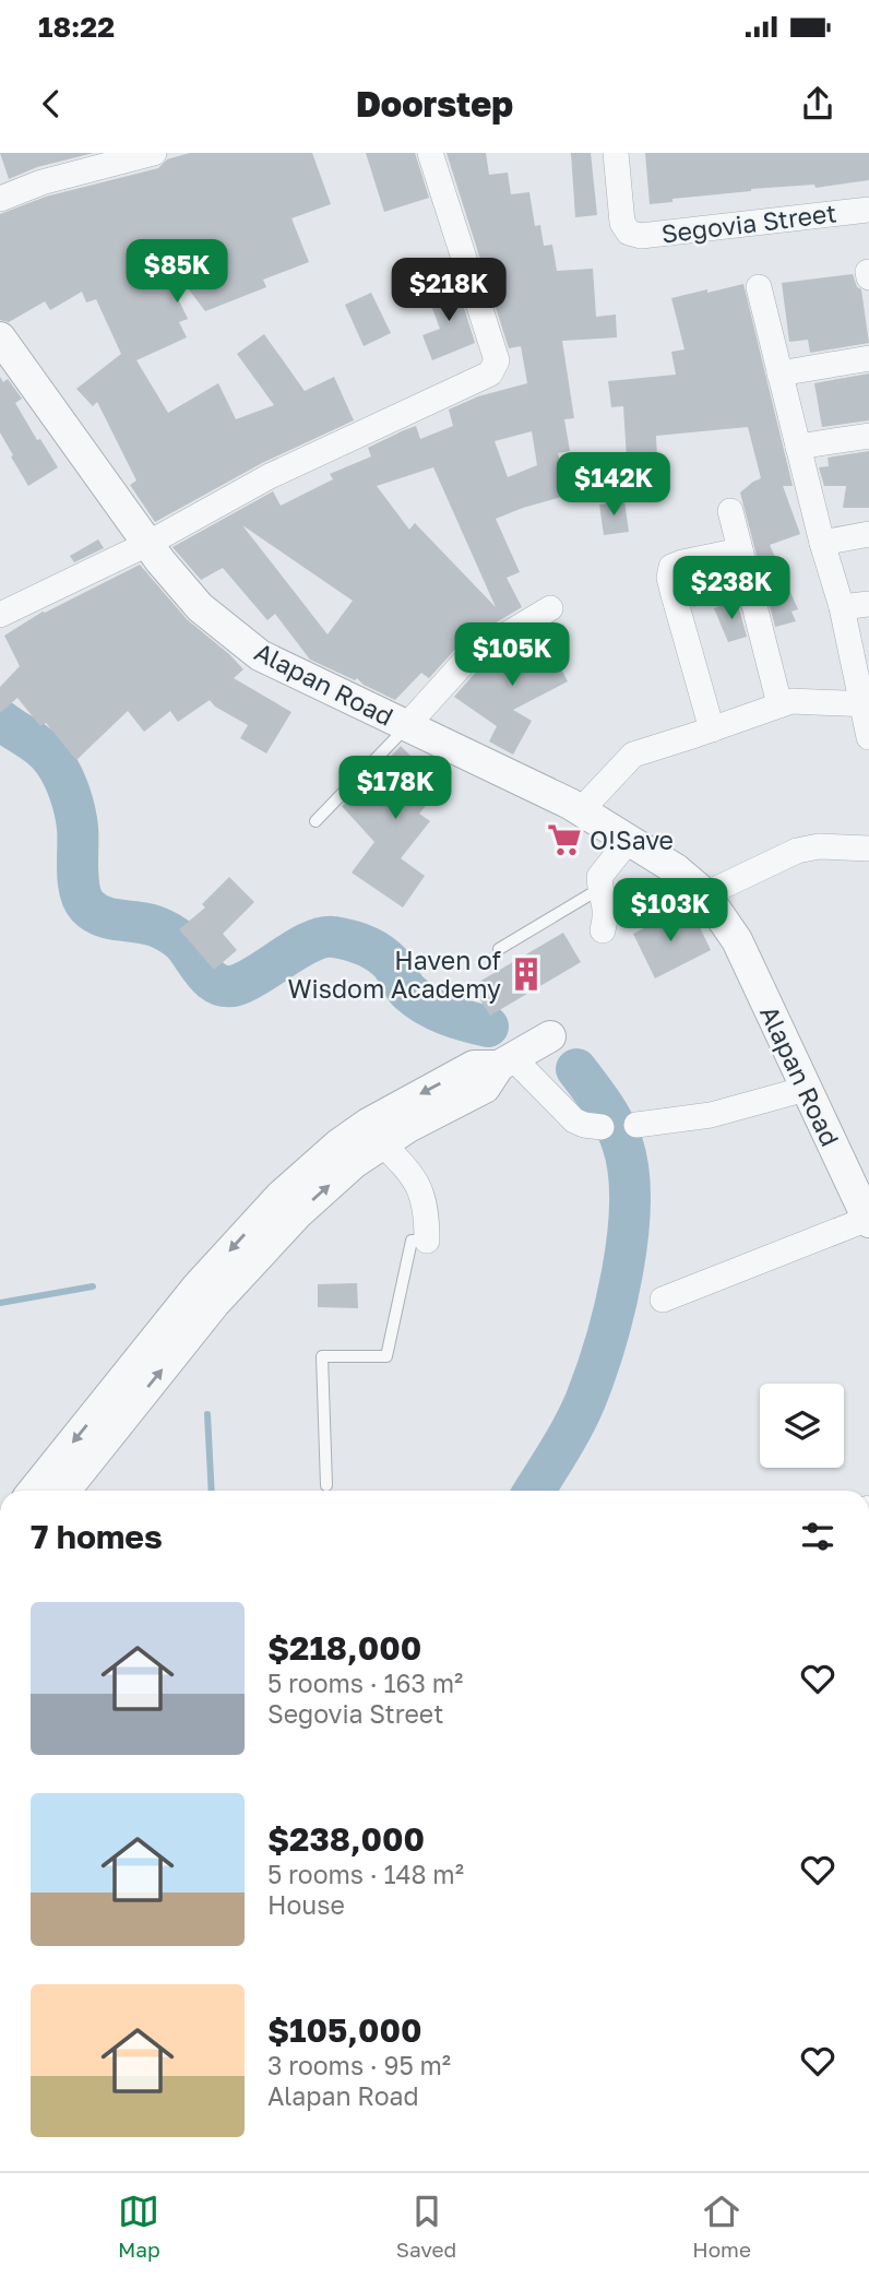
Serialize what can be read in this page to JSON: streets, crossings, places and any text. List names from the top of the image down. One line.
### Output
{"streets":{"street":["Segovia Street","Alapan Road"]},"places":{"supermarket":["O!Save"],"building":["Haven of Wisdom Academy"]},"page":{"status":"18:22","header":"Doorstep","price":["$85K","$218K","$142K","$238K","$105K","$178K","$103K"],"heading":"7 homes","list":[{"name":"$218,000","note":"5 rooms · 163 m² · Segovia Street"},{"name":"$238,000","note":"5 rooms · 148 m² · House"},{"name":"$105,000","note":"3 rooms · 95 m² · Alapan Road"}],"tabs":["Map","Saved","Home"]}}
